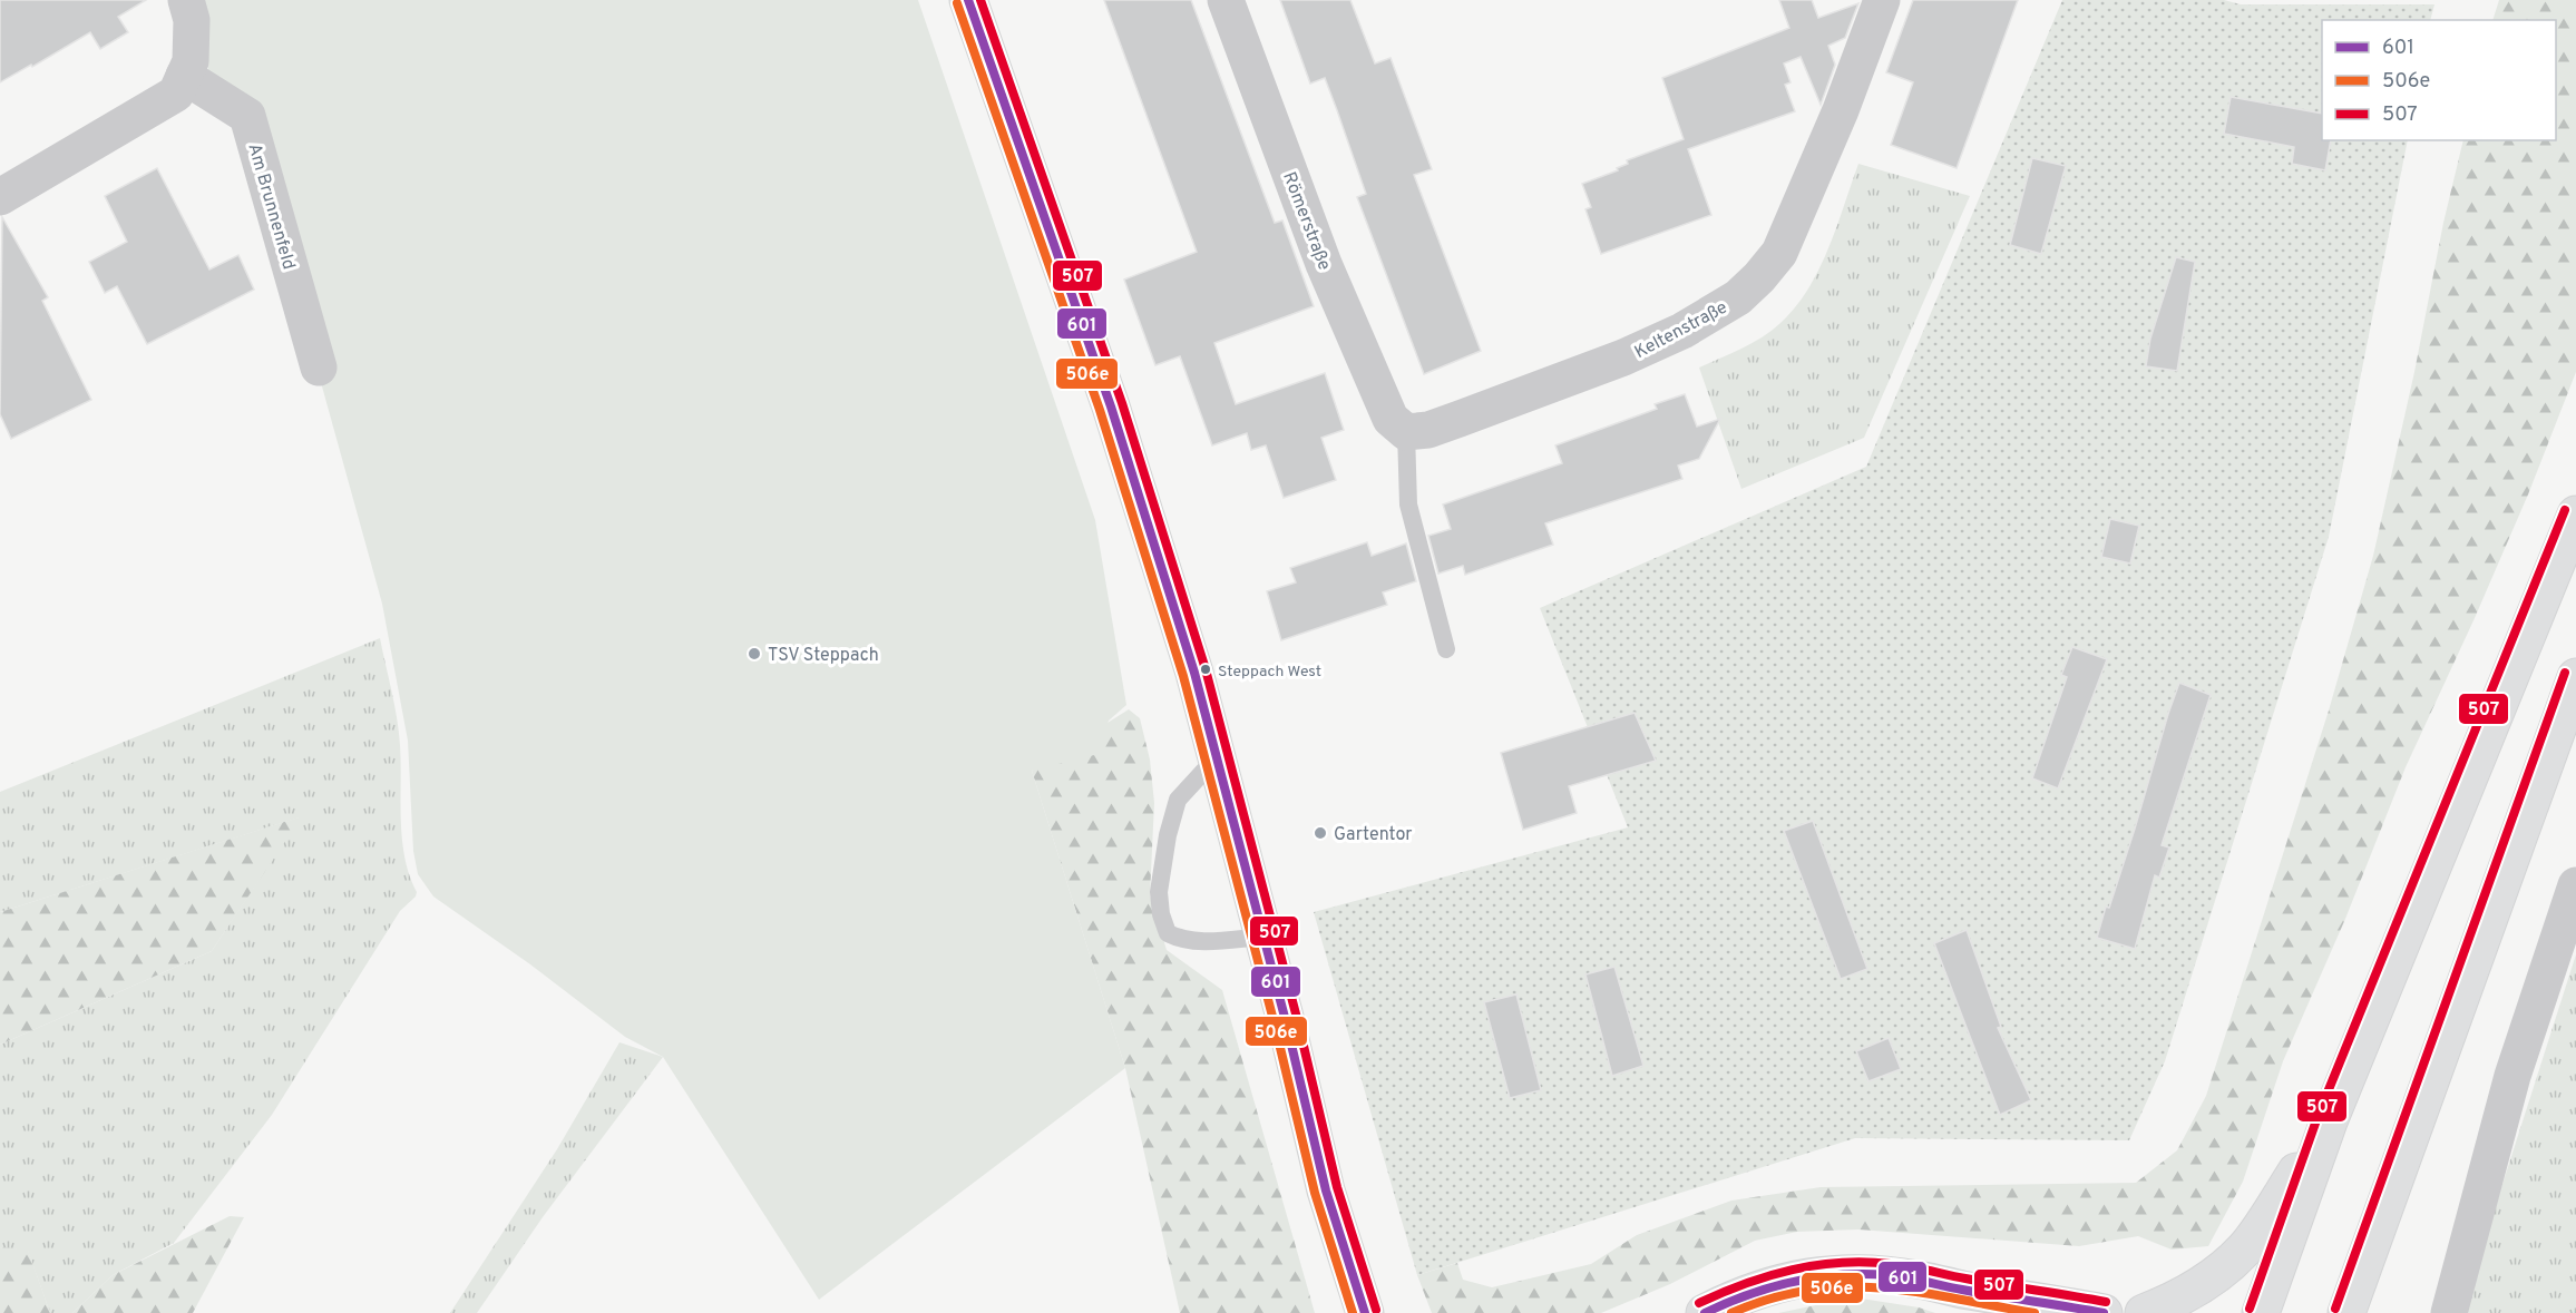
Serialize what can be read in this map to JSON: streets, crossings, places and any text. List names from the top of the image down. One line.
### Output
{"streets":{"street":["Am Brunnenfeld","Römerstraße","Keltenstraße"]},"crossings":[["Römerstraße","Keltenstraße"]],"places":["TSV Steppach","Steppach West","Gartentor"],"lines":["transit line 601","transit line 507","transit line 506e"],"legend":["601","506e","507"]}
